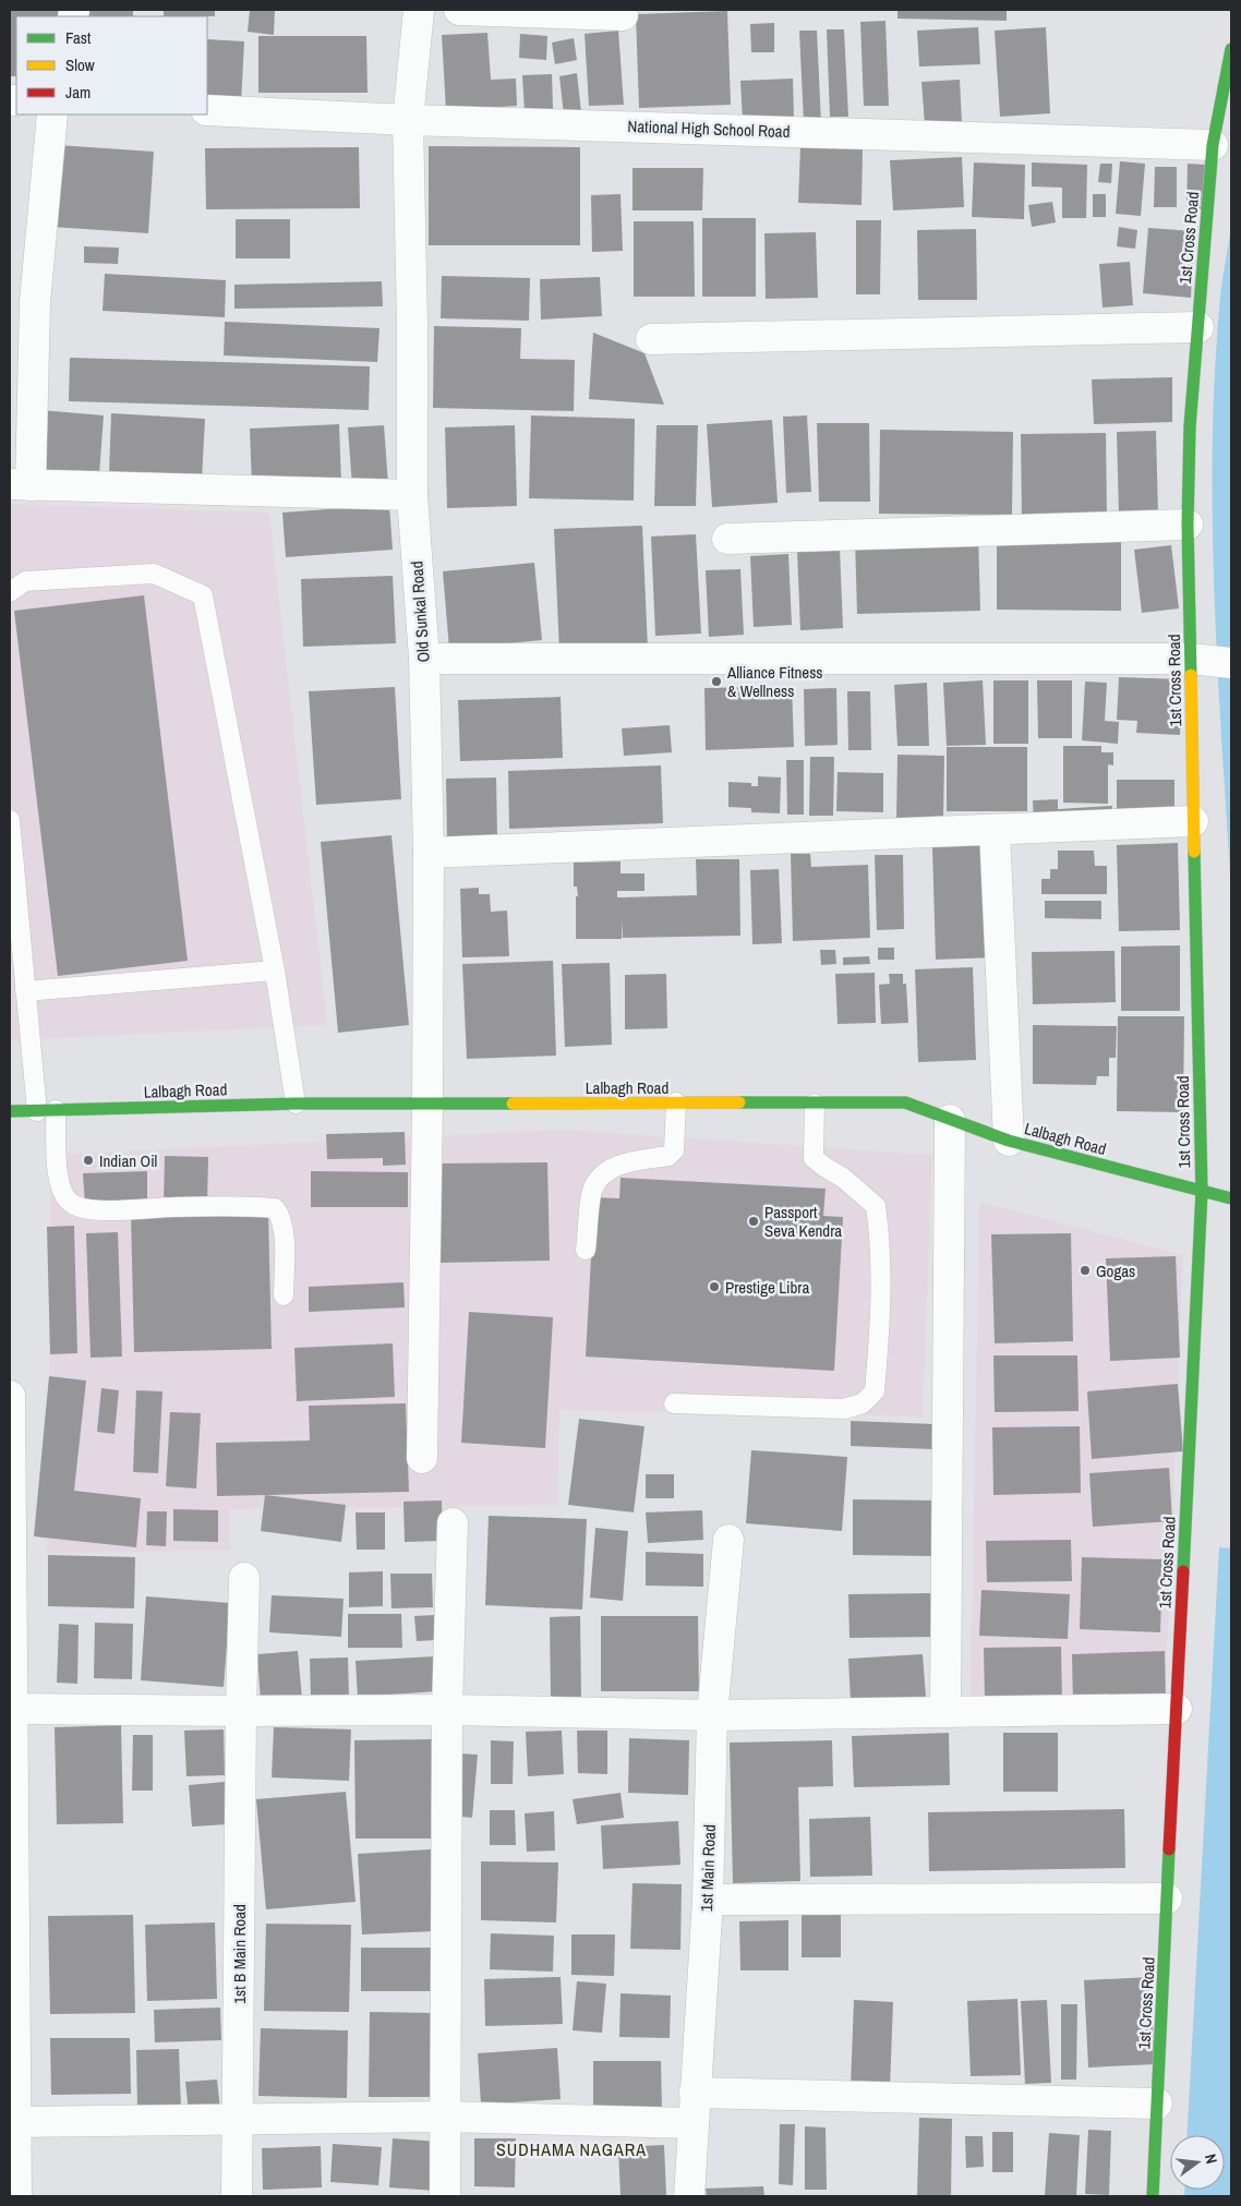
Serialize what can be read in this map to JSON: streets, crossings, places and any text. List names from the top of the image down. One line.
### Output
{"streets":{"street":["National High School Road","1st Cross Road","Old Sunkal Road","Lalbagh Road","1st Main Road","1st B Main Road"]},"crossings":[["National High School Road","1st Cross Road"],["National High School Road","Old Sunkal Road"],["1st Cross Road","Lalbagh Road"],["Old Sunkal Road","Lalbagh Road"]],"districts":["SUDHAMA NAGARA"],"places":["Alliance Fitness & Wellness","Indian Oil","Passport Seva Kendra","Gogas","Prestige Libra"],"legend":["Fast","Slow","Jam"],"north":"right"}
